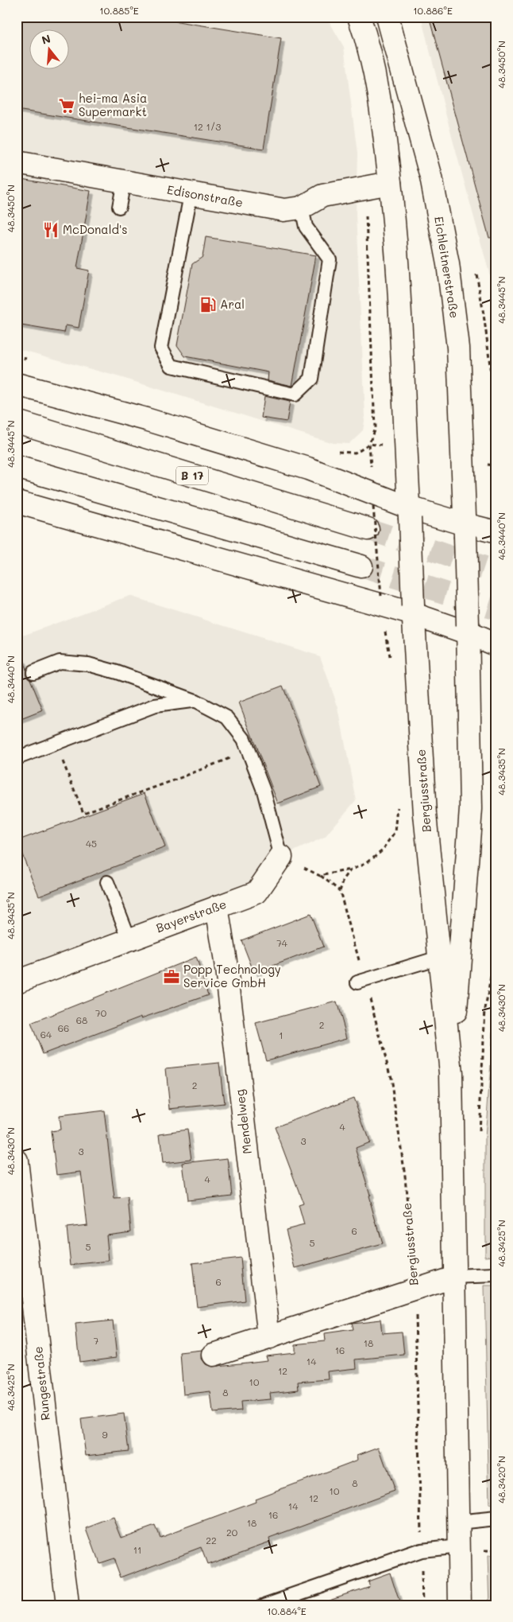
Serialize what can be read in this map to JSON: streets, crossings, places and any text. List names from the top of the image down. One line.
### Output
{"streets":{"main road":["Edisonstraße","Eichleitnerstraße","B 17","Bergiusstraße","Bayerstraße","Mendelweg","Rungestraße"]},"crossings":[["Eichleitnerstraße","Bergiusstraße"],["Bayerstraße","Mendelweg"]],"places":{"supermarket":["hei-ma Asia Supermarkt"],"restaurant":["McDonald's"],"fuel station":["Aral"],"office":["Popp Technology Service GmbH"]},"house_numbers":["12 1/3","45","74","70","68","2","66","64","1","2","4","3","3","4","6","5","5","6","7","18","16","14","12","10","8","9","8","10","12","14","16","18","20","22","11"],"north":"top","coordinates":["10.885°E","10.886°E","48.3450°N","48.3445°N","48.3440°N","48.3435°N","48.3430°N","48.3425°N","48.3420°N","10.884°E"]}
